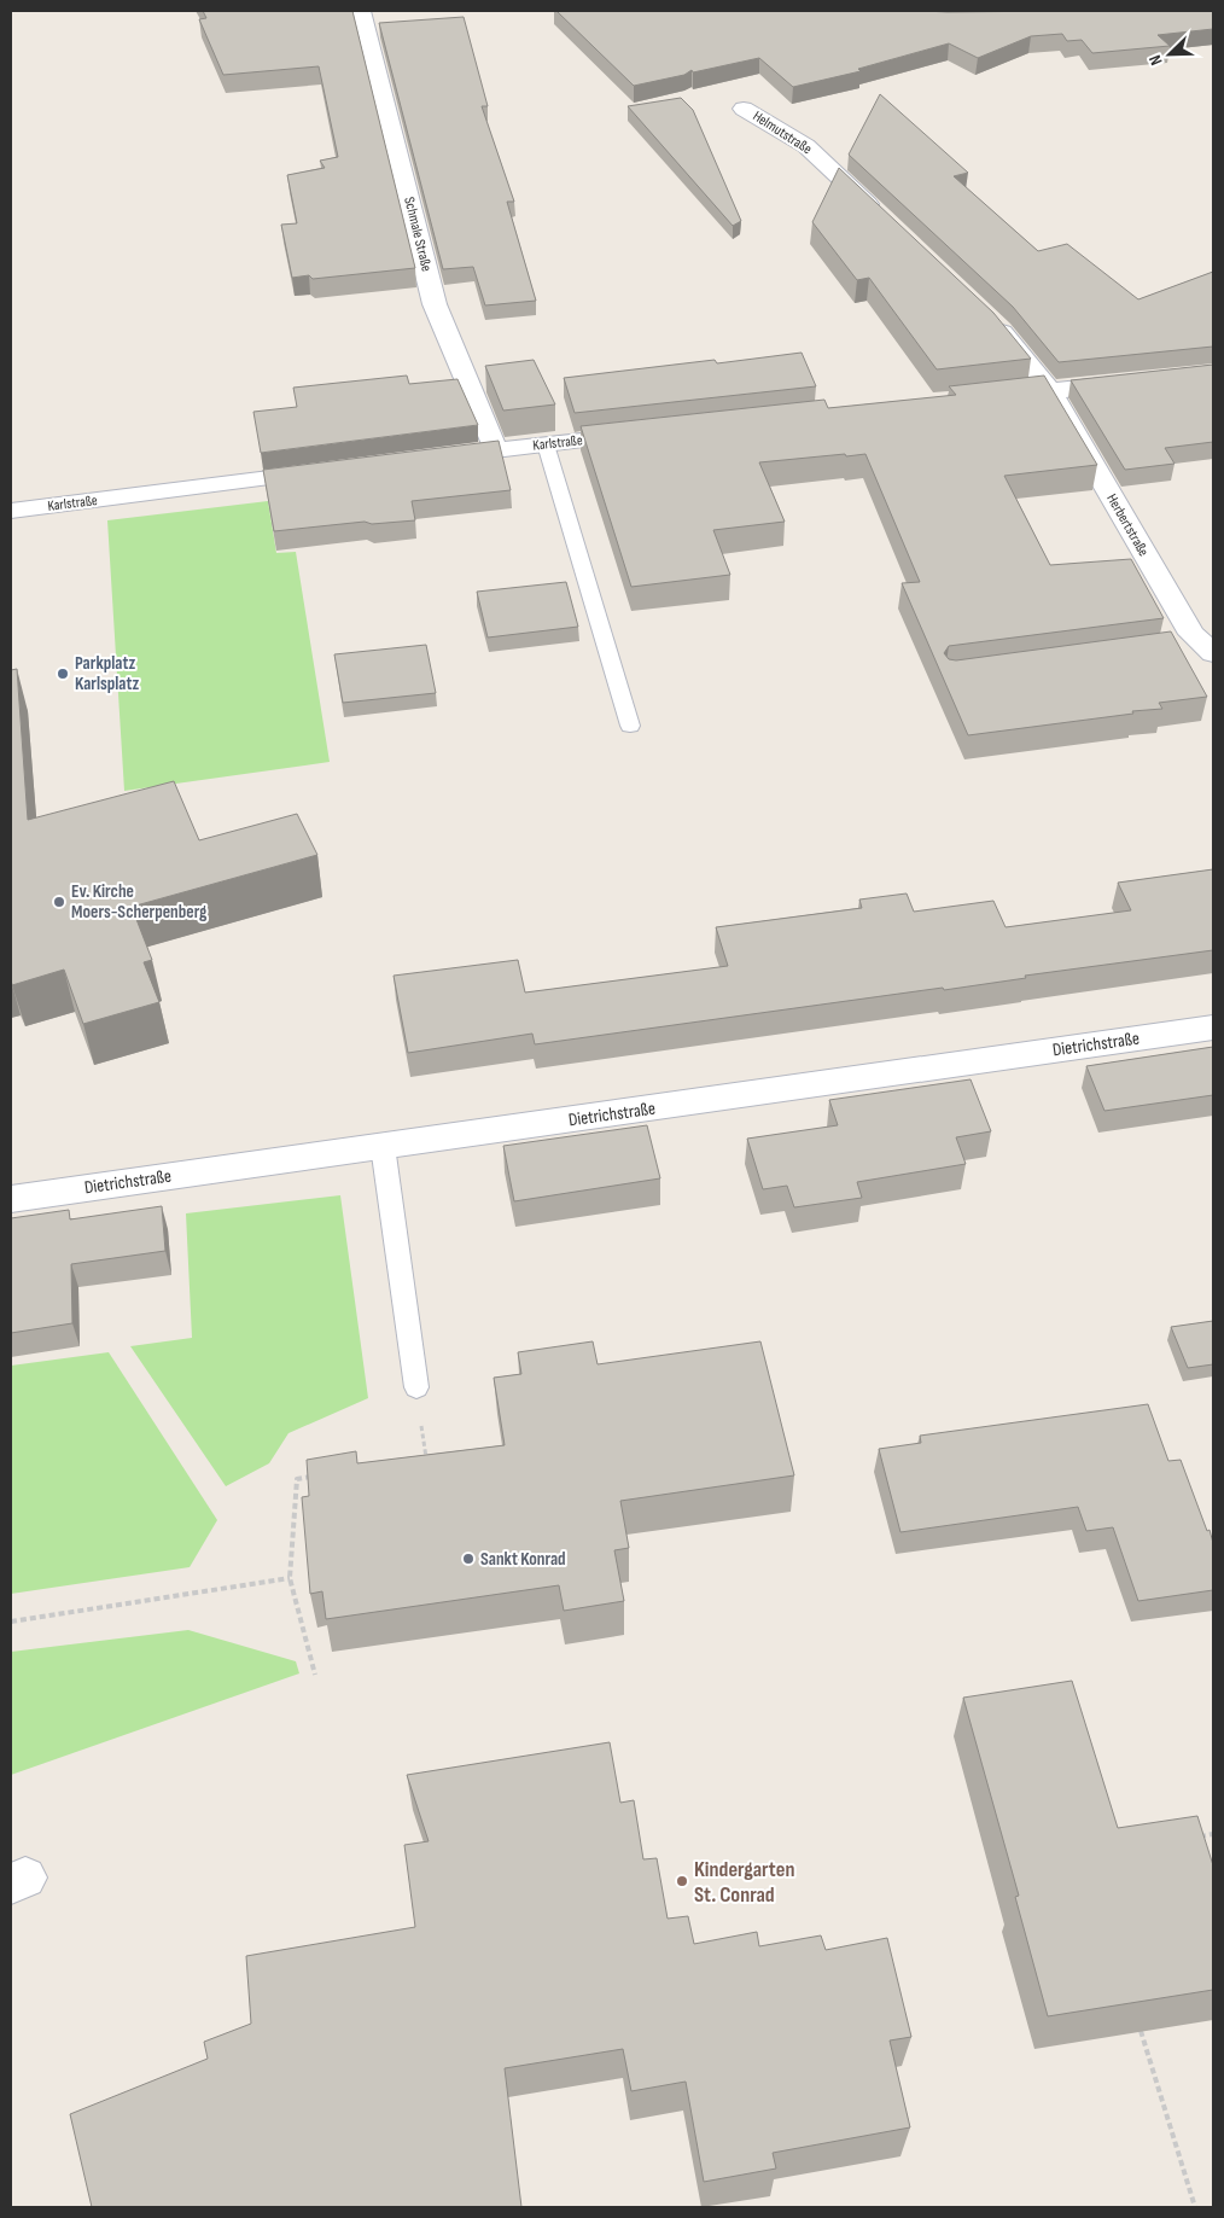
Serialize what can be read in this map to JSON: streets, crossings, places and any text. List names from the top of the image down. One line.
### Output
{"streets":{"street":["Helmutstraße","Schmale Straße","Karlstraße","Herbertstraße","Dietrichstraße"]},"crossings":[["Schmale Straße","Karlstraße"]],"places":["Parkplatz Karlsplatz","Ev. Kirche Moers-Scherpenberg","Sankt Konrad","Kindergarten St. Conrad"],"north":"bottom left"}
